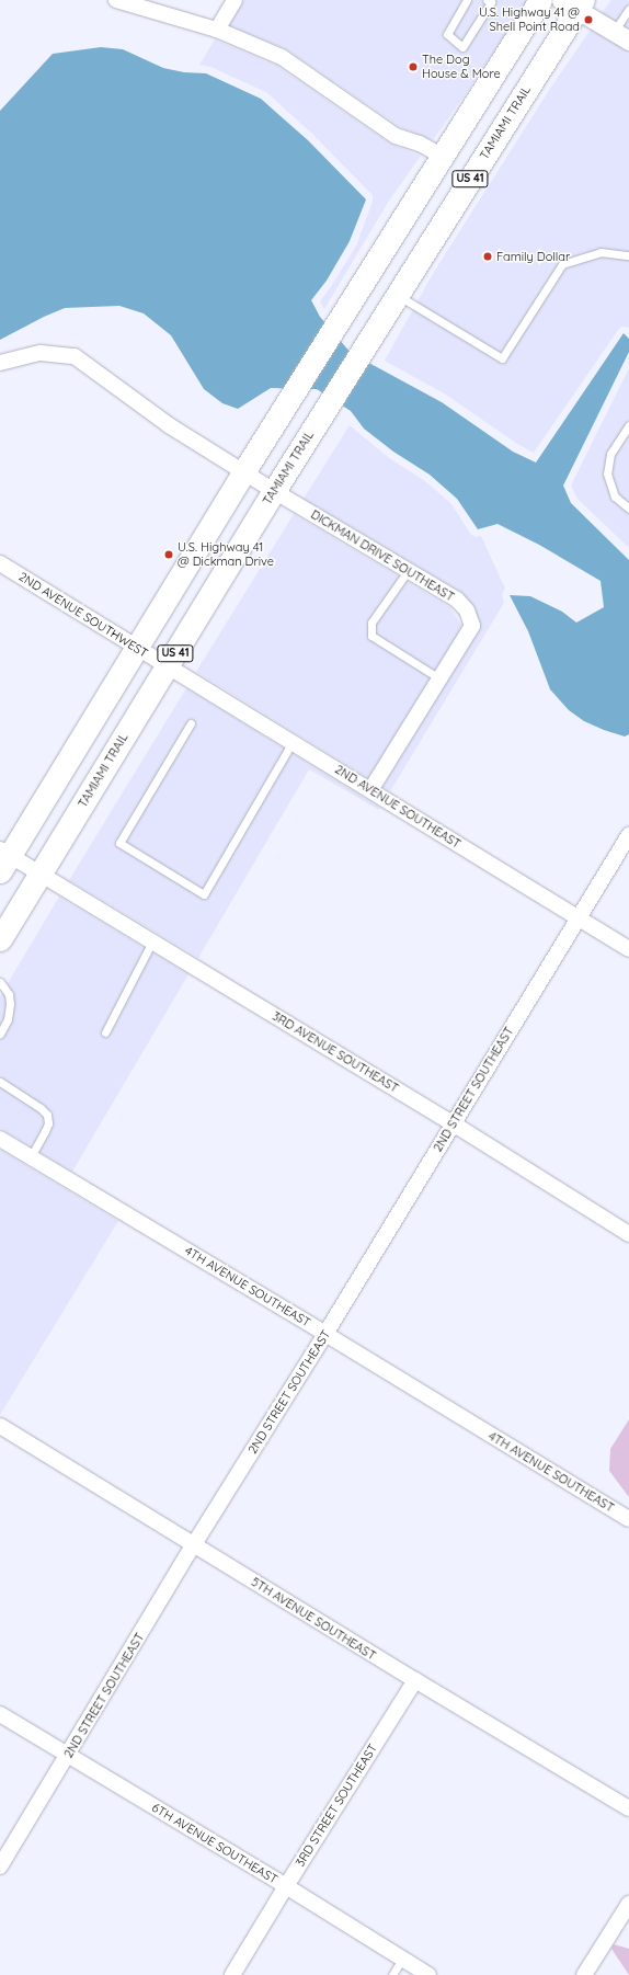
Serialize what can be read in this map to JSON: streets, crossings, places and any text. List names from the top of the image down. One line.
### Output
{"streets":{"main road":["TAMIAMI TRAIL","US 41"],"street":["DICKMAN DRIVE SOUTHEAST","2ND AVENUE SOUTHWEST","2ND AVENUE SOUTHEAST","3RD AVENUE SOUTHEAST","2ND STREET SOUTHEAST","4TH AVENUE SOUTHEAST","5TH AVENUE SOUTHEAST","3RD STREET SOUTHEAST","6TH AVENUE SOUTHEAST"]},"crossings":[["TAMIAMI TRAIL","DICKMAN DRIVE SOUTHEAST"],["TAMIAMI TRAIL","2ND AVENUE SOUTHWEST"],["TAMIAMI TRAIL","2ND AVENUE SOUTHEAST"],["TAMIAMI TRAIL","3RD AVENUE SOUTHEAST"],["US 41","DICKMAN DRIVE SOUTHEAST"],["US 41","2ND AVENUE SOUTHWEST"],["US 41","3RD AVENUE SOUTHEAST"],["DICKMAN DRIVE SOUTHEAST","2ND AVENUE SOUTHEAST"],["2ND AVENUE SOUTHWEST","2ND AVENUE SOUTHEAST"],["2ND AVENUE SOUTHEAST","2ND STREET SOUTHEAST"],["3RD AVENUE SOUTHEAST","2ND STREET SOUTHEAST"],["2ND STREET SOUTHEAST","4TH AVENUE SOUTHEAST"],["2ND STREET SOUTHEAST","5TH AVENUE SOUTHEAST"],["2ND STREET SOUTHEAST","6TH AVENUE SOUTHEAST"],["5TH AVENUE SOUTHEAST","3RD STREET SOUTHEAST"],["3RD STREET SOUTHEAST","6TH AVENUE SOUTHEAST"]],"places":["U.S. Highway 41 @ Shell Point Road","The Dog House & More","Family Dollar","U.S. Highway 41 @ Dickman Drive"]}
